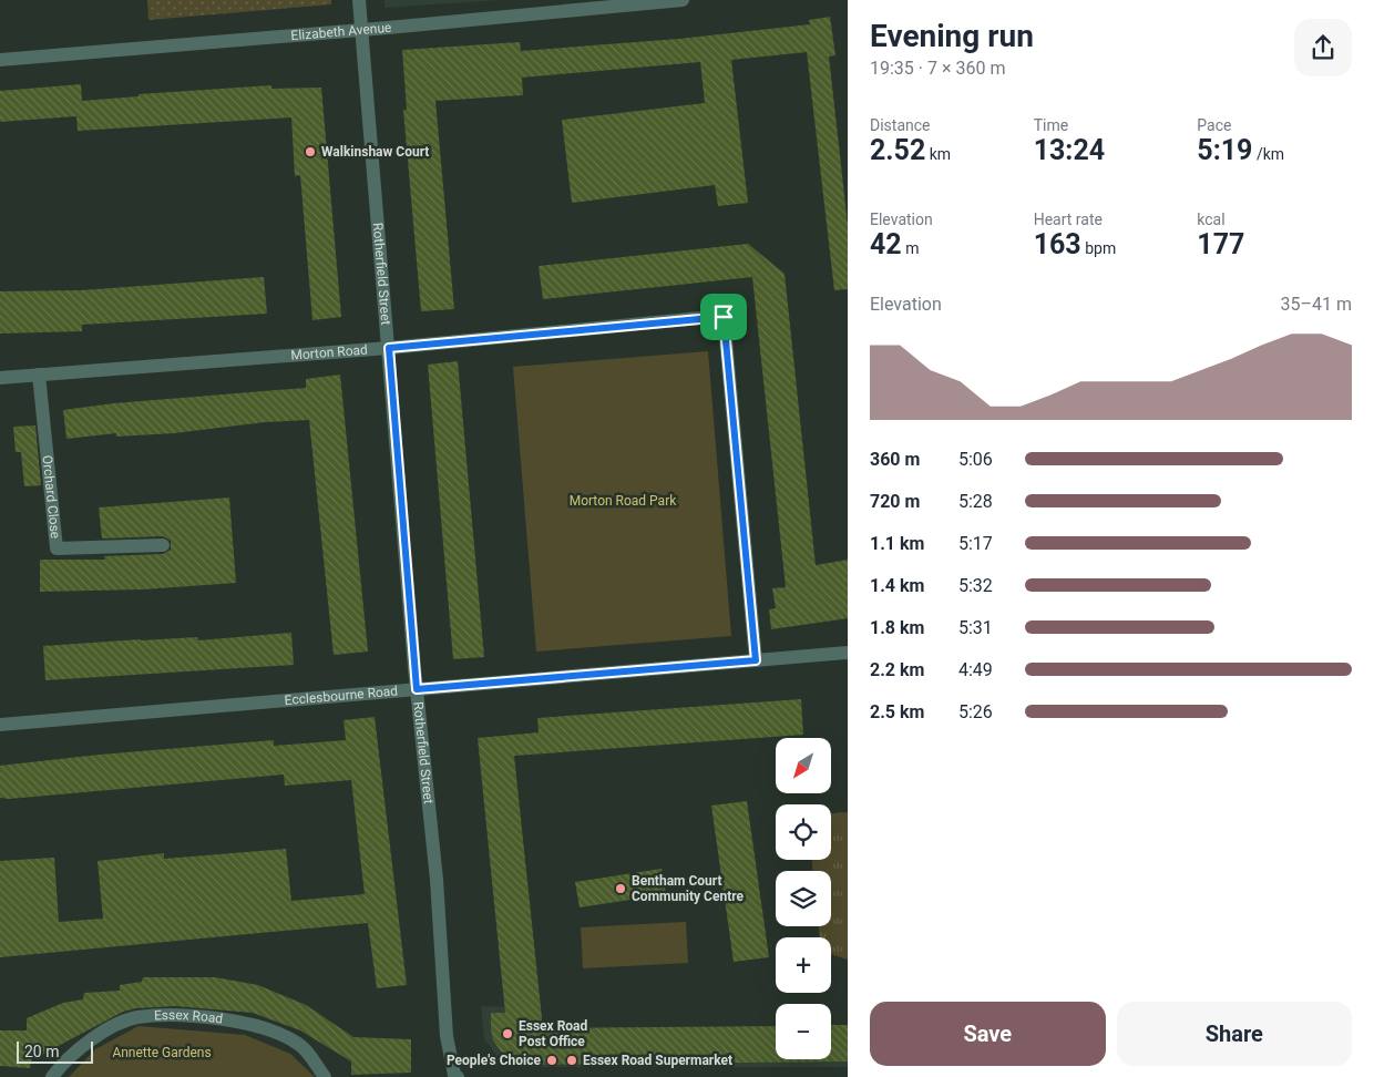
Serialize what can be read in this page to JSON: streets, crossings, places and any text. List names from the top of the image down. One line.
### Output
{"streets":{"street":["Elizabeth Avenue","Rotherfield Street","Morton Road","Orchard Close","Ecclesbourne Road","Essex Road"]},"crossings":[["Elizabeth Avenue","Rotherfield Street"],["Rotherfield Street","Morton Road"],["Rotherfield Street","Ecclesbourne Road"],["Morton Road","Orchard Close"],["Morton Road","Ecclesbourne Road"]],"parks":["Morton Road Park","Annette Gardens"],"places":["Walkinshaw Court","Bentham Court Community Centre","Essex Road Post Office","People's Choice","Essex Road Supermarket"],"scale_bar":"20 m","north":"bottom left","page":{"heading":["Evening run","19:35 · 7 × 360 m"],"stats":[["Distance","2.52 km"],["Time","13:24"],["Pace","5:19 /km"],["Elevation","42 m"],["Heart rate","163 bpm"],["kcal","177"]],"chart":["Elevation","35–41 m"],"list":[{"name":"360 m","note":"5:06"},{"name":"720 m","note":"5:28"},{"name":"1.1 km","note":"5:17"},{"name":"1.4 km","note":"5:32"},{"name":"1.8 km","note":"5:31"},{"name":"2.2 km","note":"4:49"},{"name":"2.5 km","note":"5:26"}],"map_buttons":["+","−"],"buttons":["Save","Share"],"scale":"20 m"}}
